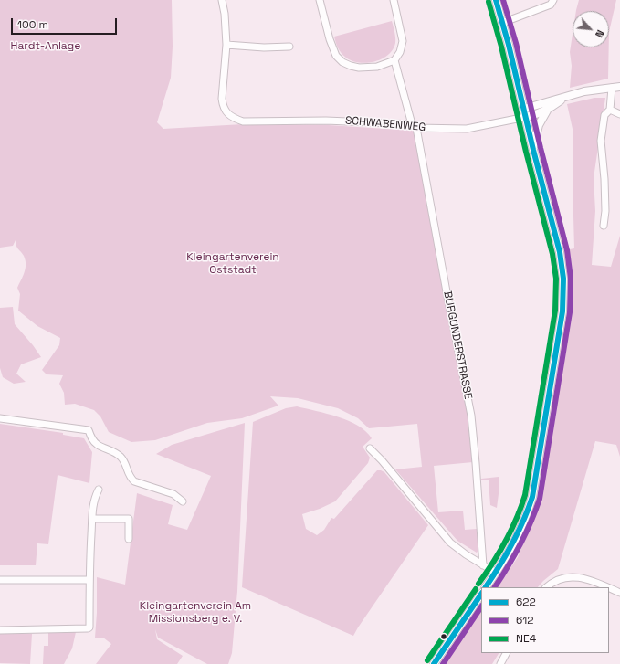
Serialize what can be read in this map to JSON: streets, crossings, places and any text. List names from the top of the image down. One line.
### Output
{"streets":{"street":["SCHWABENWEG","BURGUNDERSTRASSE"]},"crossings":[["SCHWABENWEG","BURGUNDERSTRASSE"]],"parks":["Hardt-Anlage","Kleingartenverein Oststadt","Kleingartenverein Am Missionsberg e. V."],"lines":["transit line 622","transit line 612","transit line NE4"],"legend":["622","612","NE4"],"scale_bar":"100 m","north":"bottom right"}
